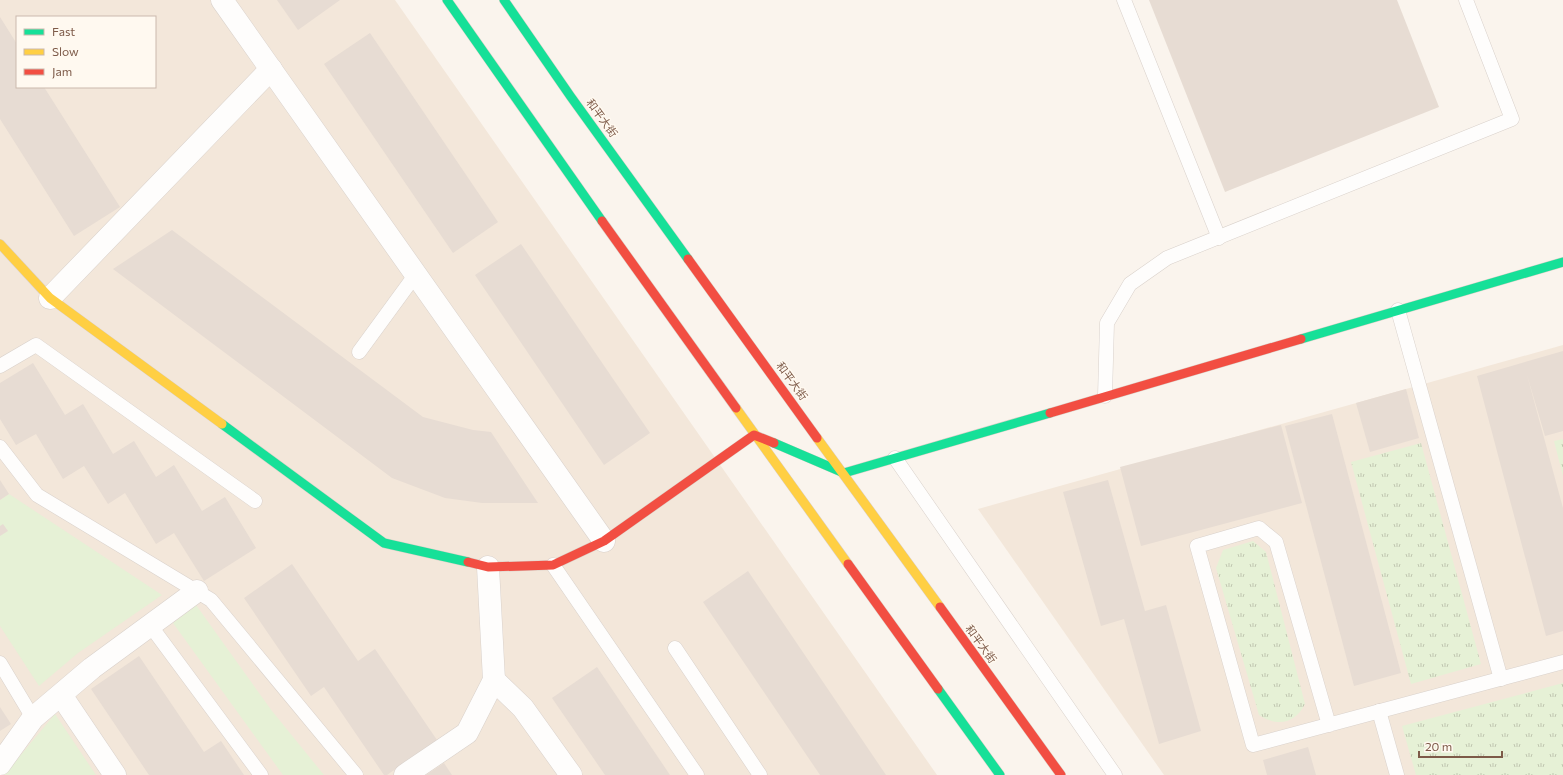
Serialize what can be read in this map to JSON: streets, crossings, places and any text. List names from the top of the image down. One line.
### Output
{"streets":{"main road":["和平大街"]},"legend":["Fast","Slow","Jam"],"scale_bar":"20 m"}
